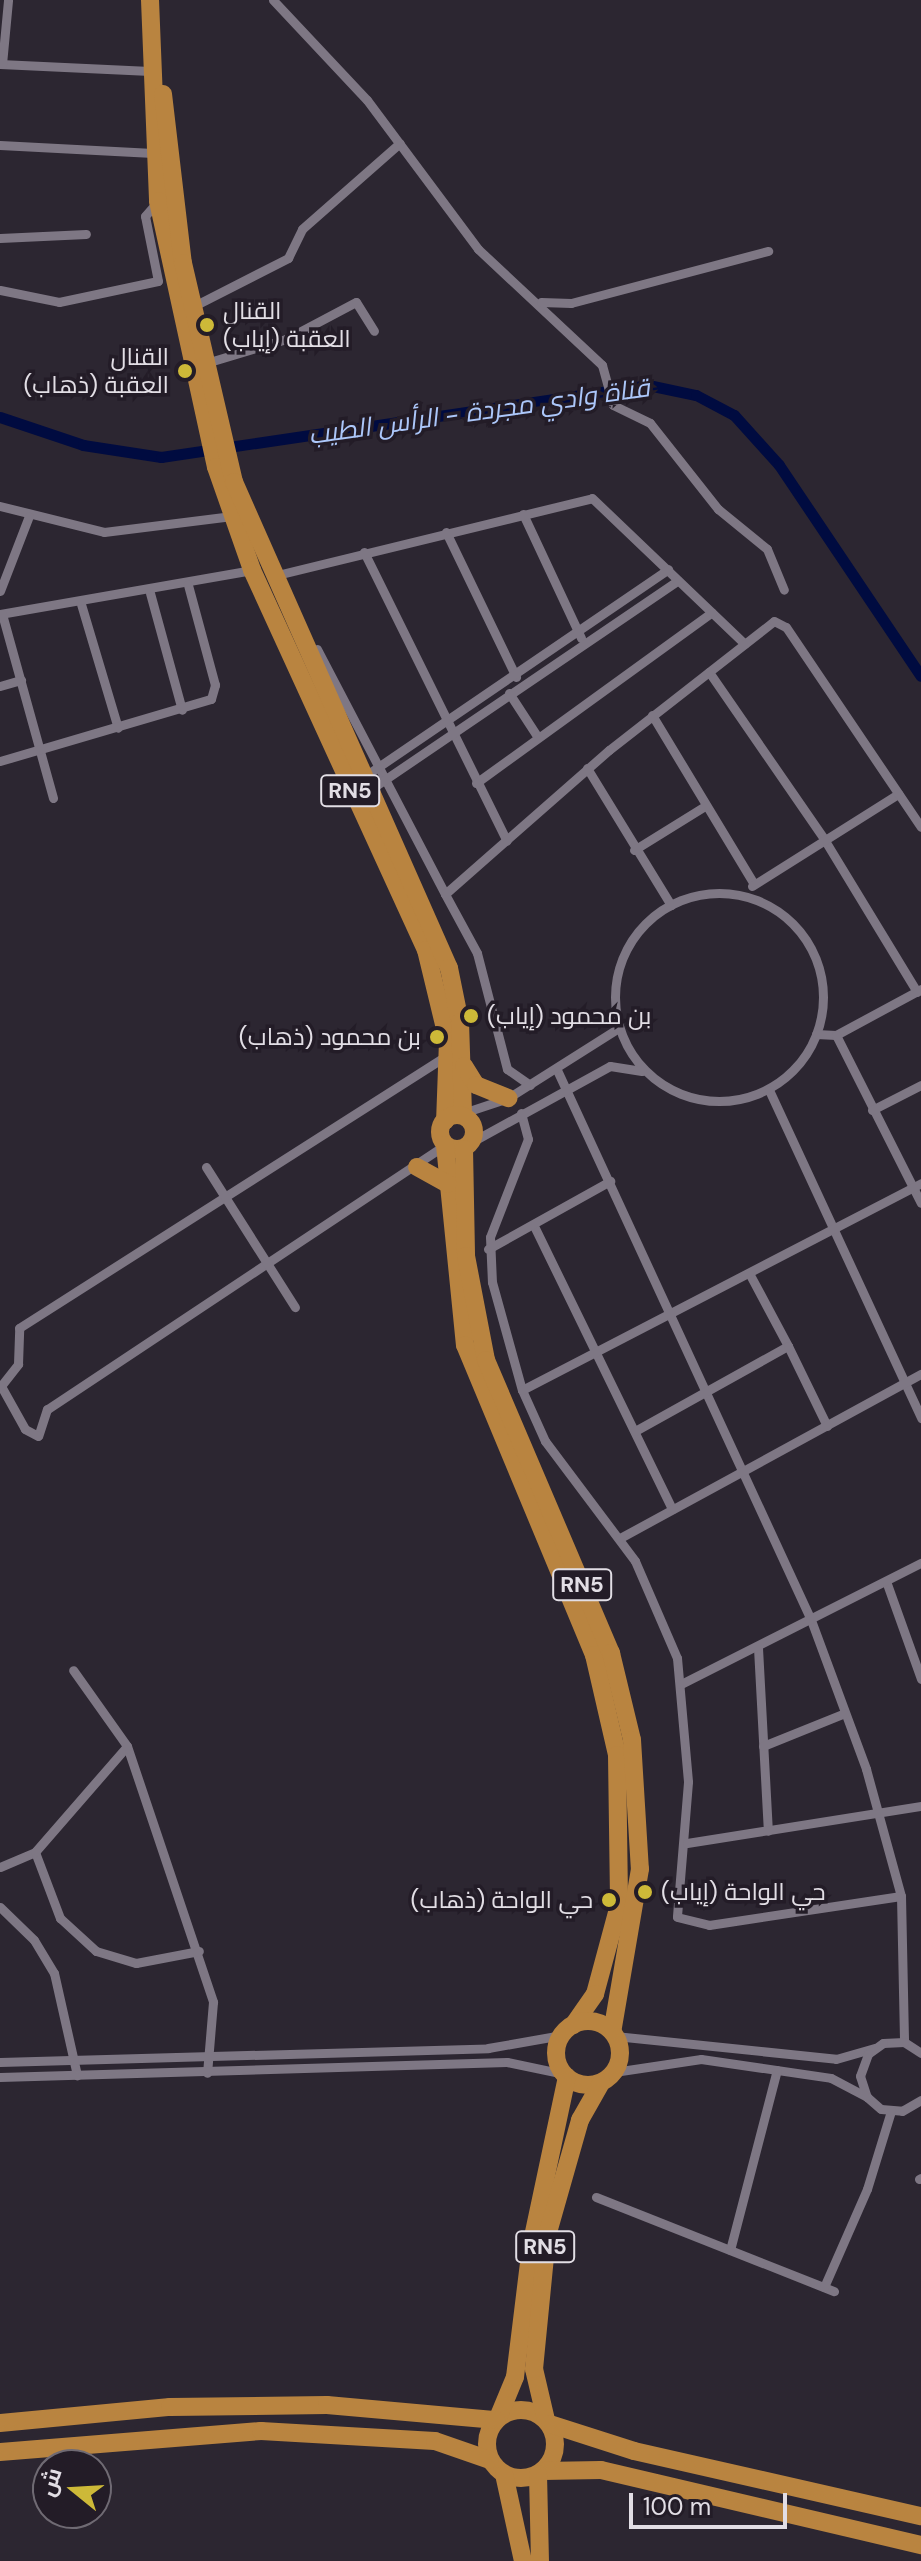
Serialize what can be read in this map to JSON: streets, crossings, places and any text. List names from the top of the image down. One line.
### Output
{"streets":{"highway":["RN5"]},"water":["قناة وادي مجردة - الرأس الطيب"],"places":["القنال العقبة (إياب)","القنال العقبة (ذهاب)","بن محمود (إياب)","بن محمود (ذهاب)","حي الواحة (إياب)","حي الواحة (ذهاب)"],"scale_bar":"100 m","north":"left"}
